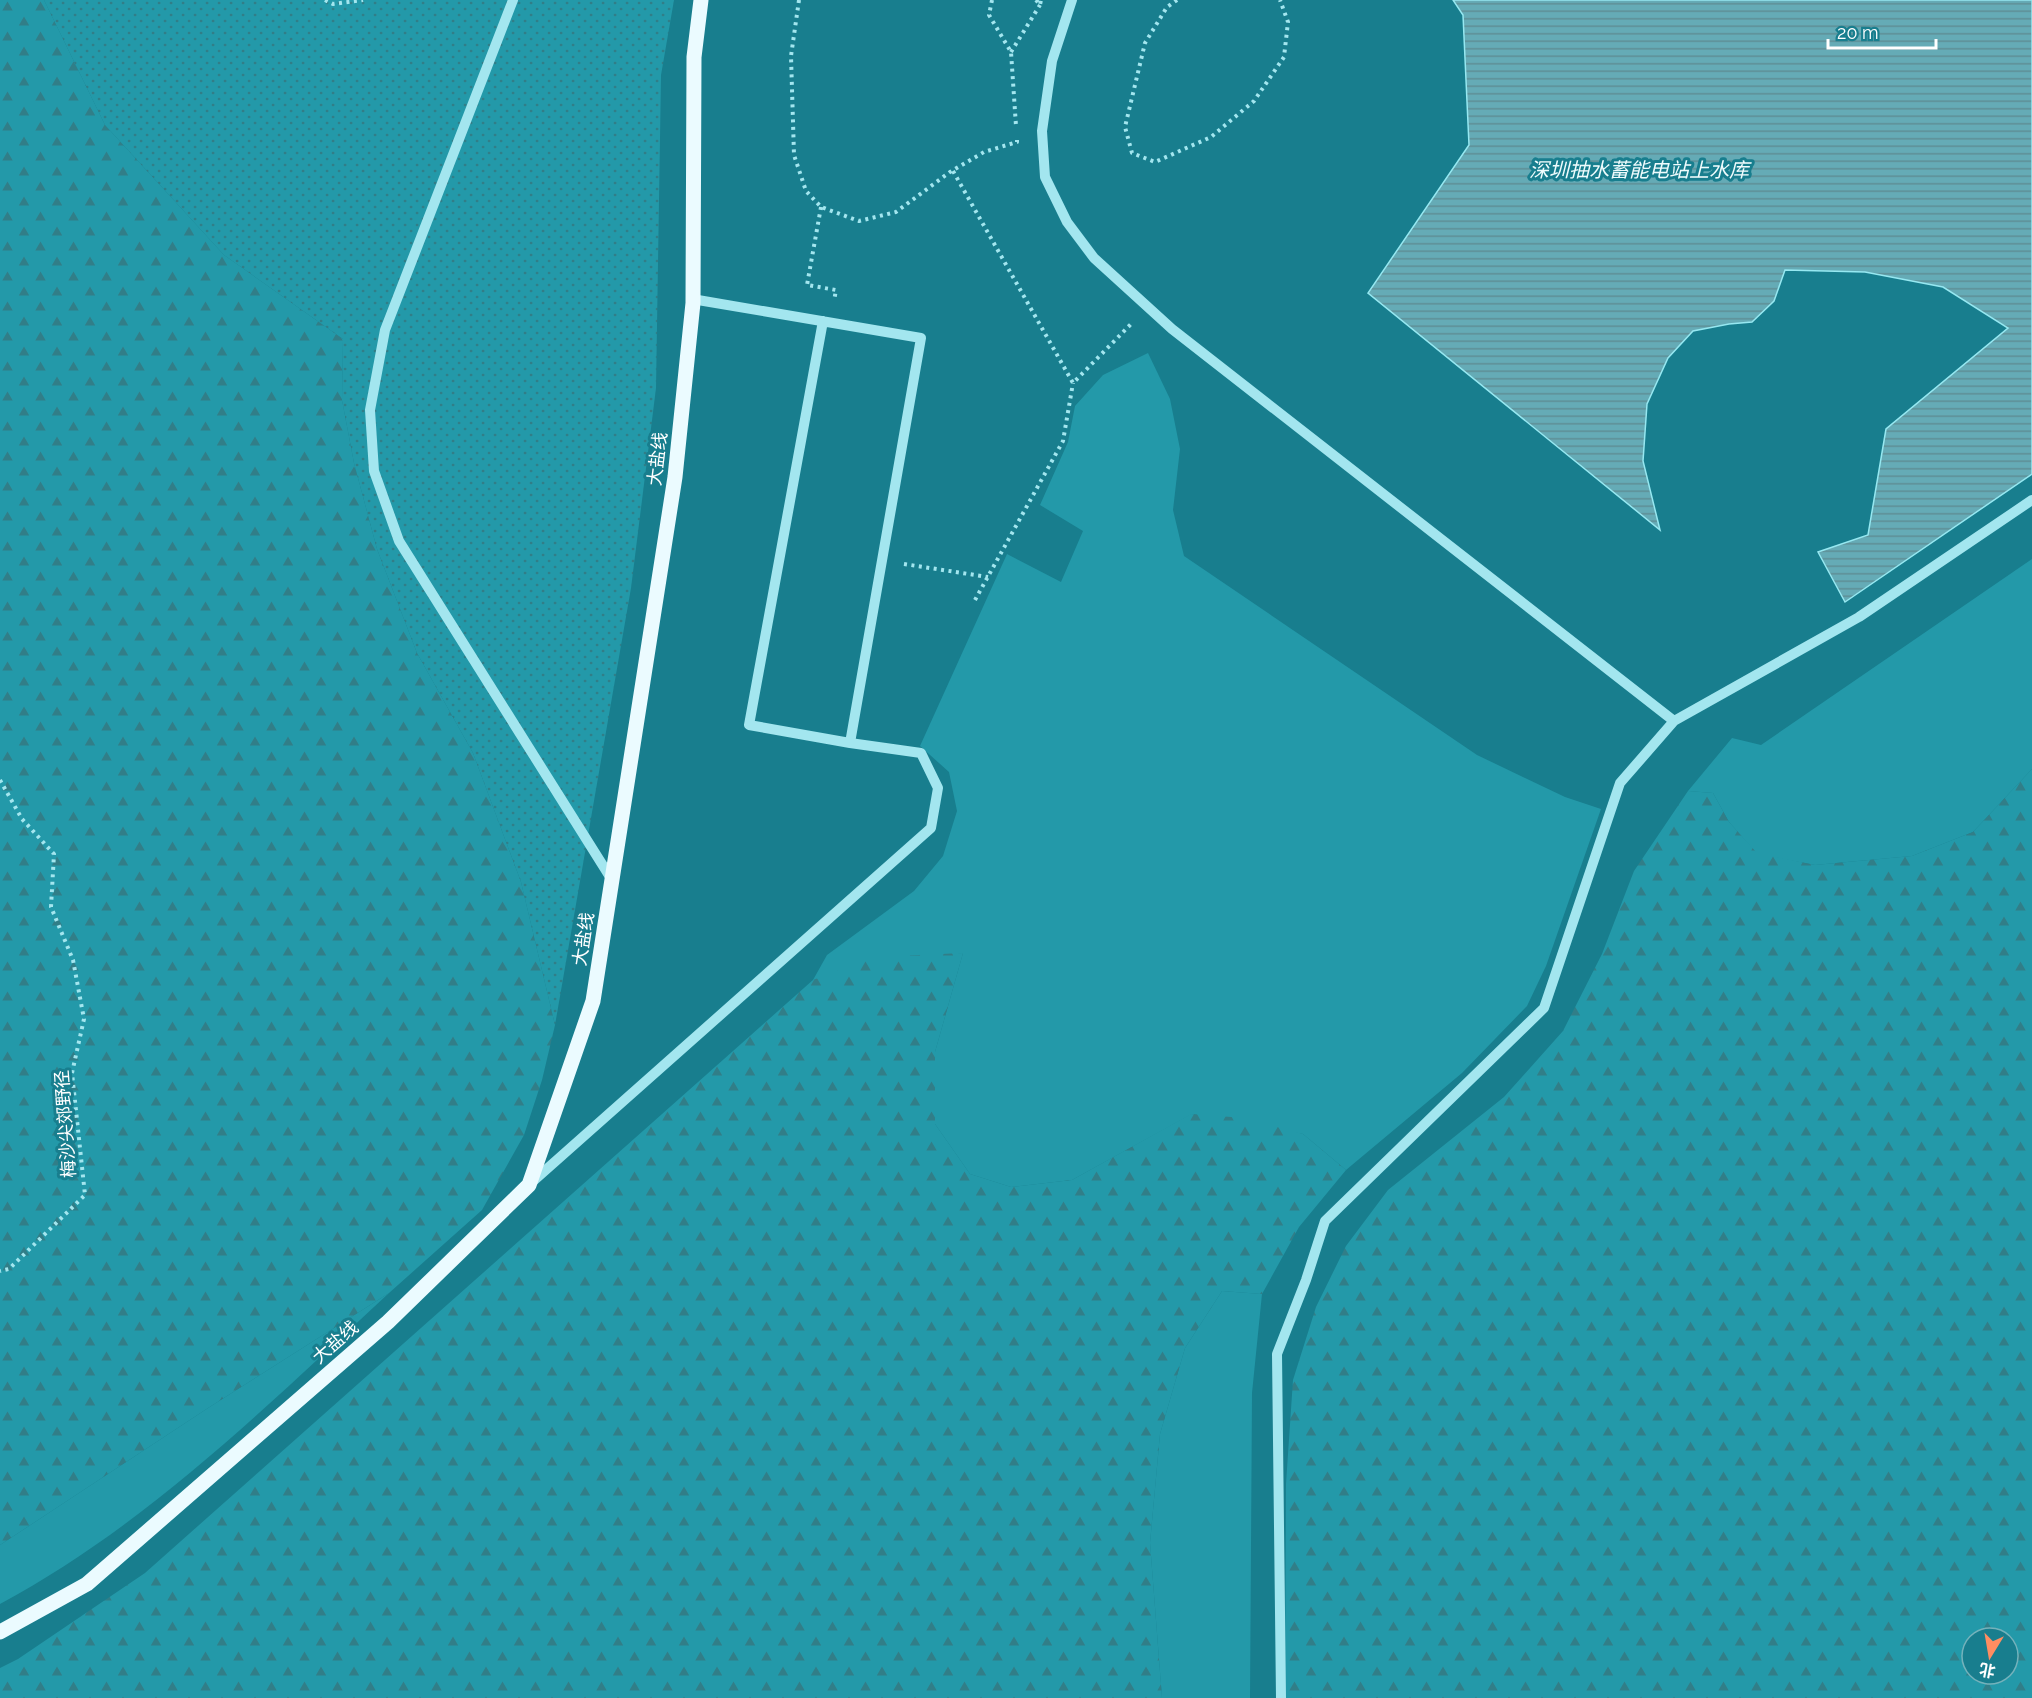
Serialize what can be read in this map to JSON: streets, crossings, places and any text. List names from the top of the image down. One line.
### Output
{"streets":{"main road":["大盐线"],"path":["梅沙尖郊野径"]},"water":["深圳抽水蓄能电站上水库"],"scale_bar":"20 m","north":"bottom"}
